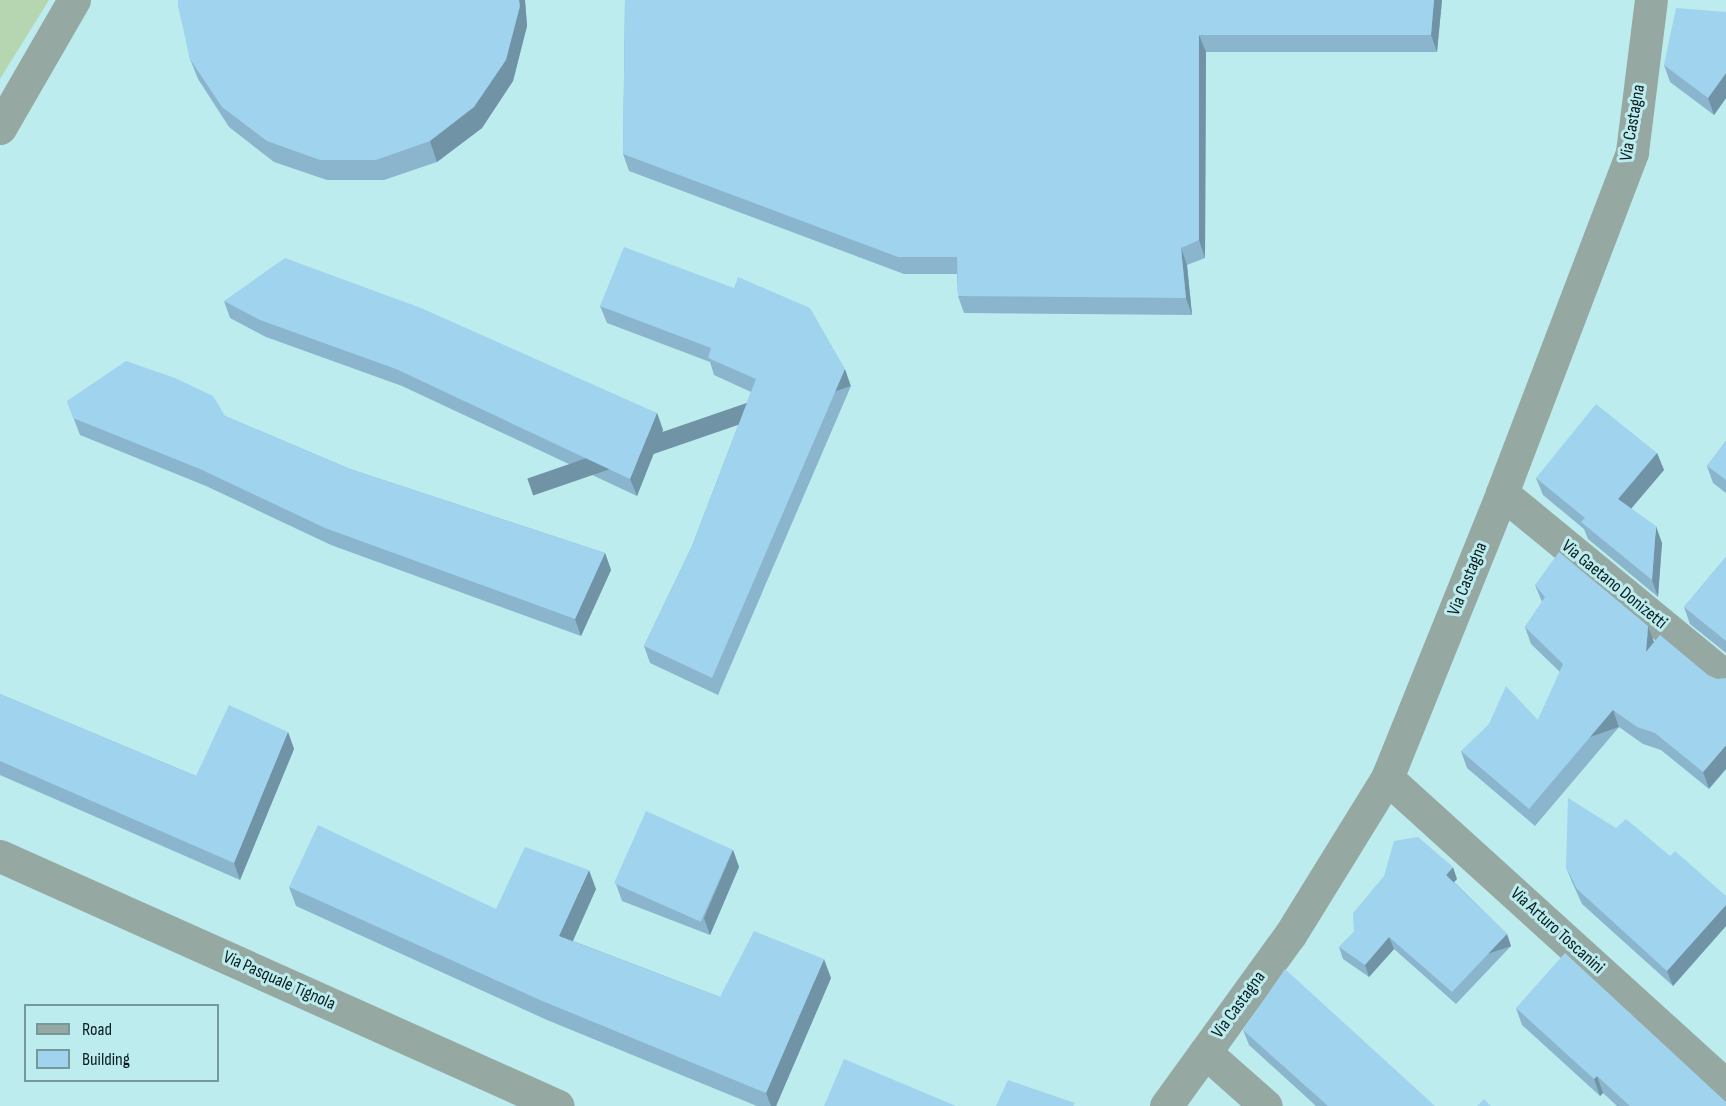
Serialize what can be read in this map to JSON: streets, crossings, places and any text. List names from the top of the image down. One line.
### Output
{"streets":{"street":["Via Castagna","Via Gaetano Donizetti","Via Arturo Toscanini","Via Pasquale Tignola"]},"crossings":[["Via Castagna","Via Gaetano Donizetti"],["Via Castagna","Via Arturo Toscanini"]],"legend":["Road","Building"]}
